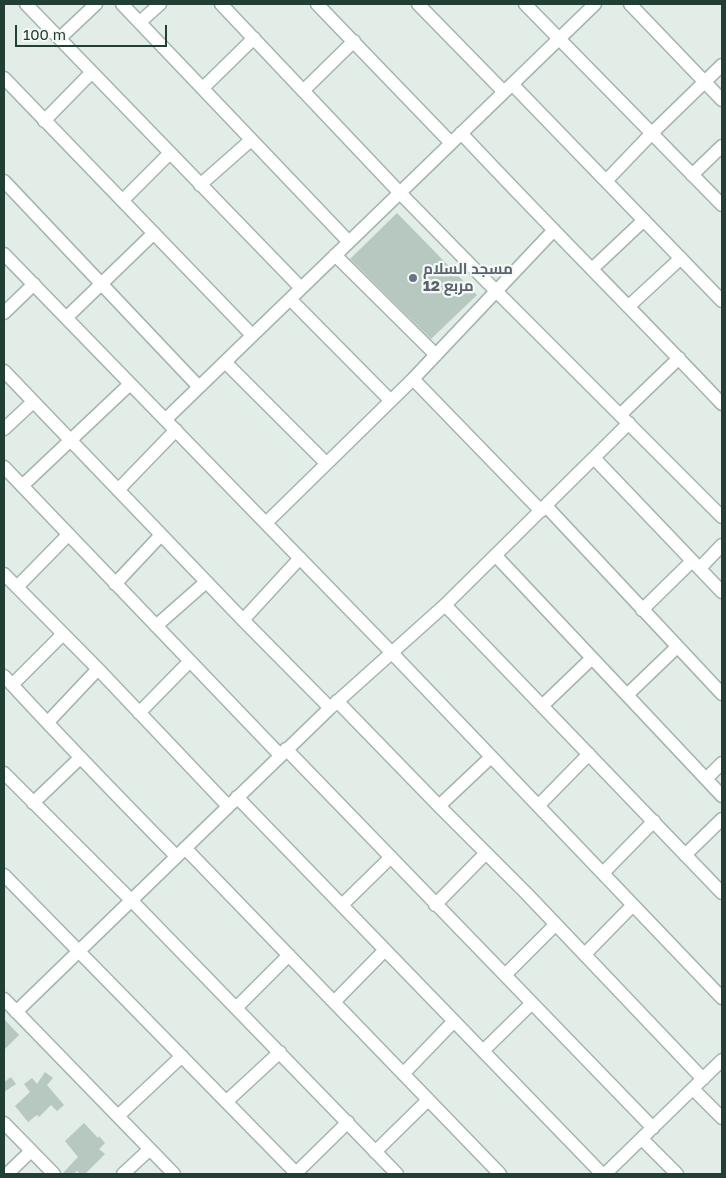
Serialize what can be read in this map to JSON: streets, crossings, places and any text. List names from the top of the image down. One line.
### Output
{"places":["مسجد السلام مربع 12"],"scale_bar":"100 m"}
